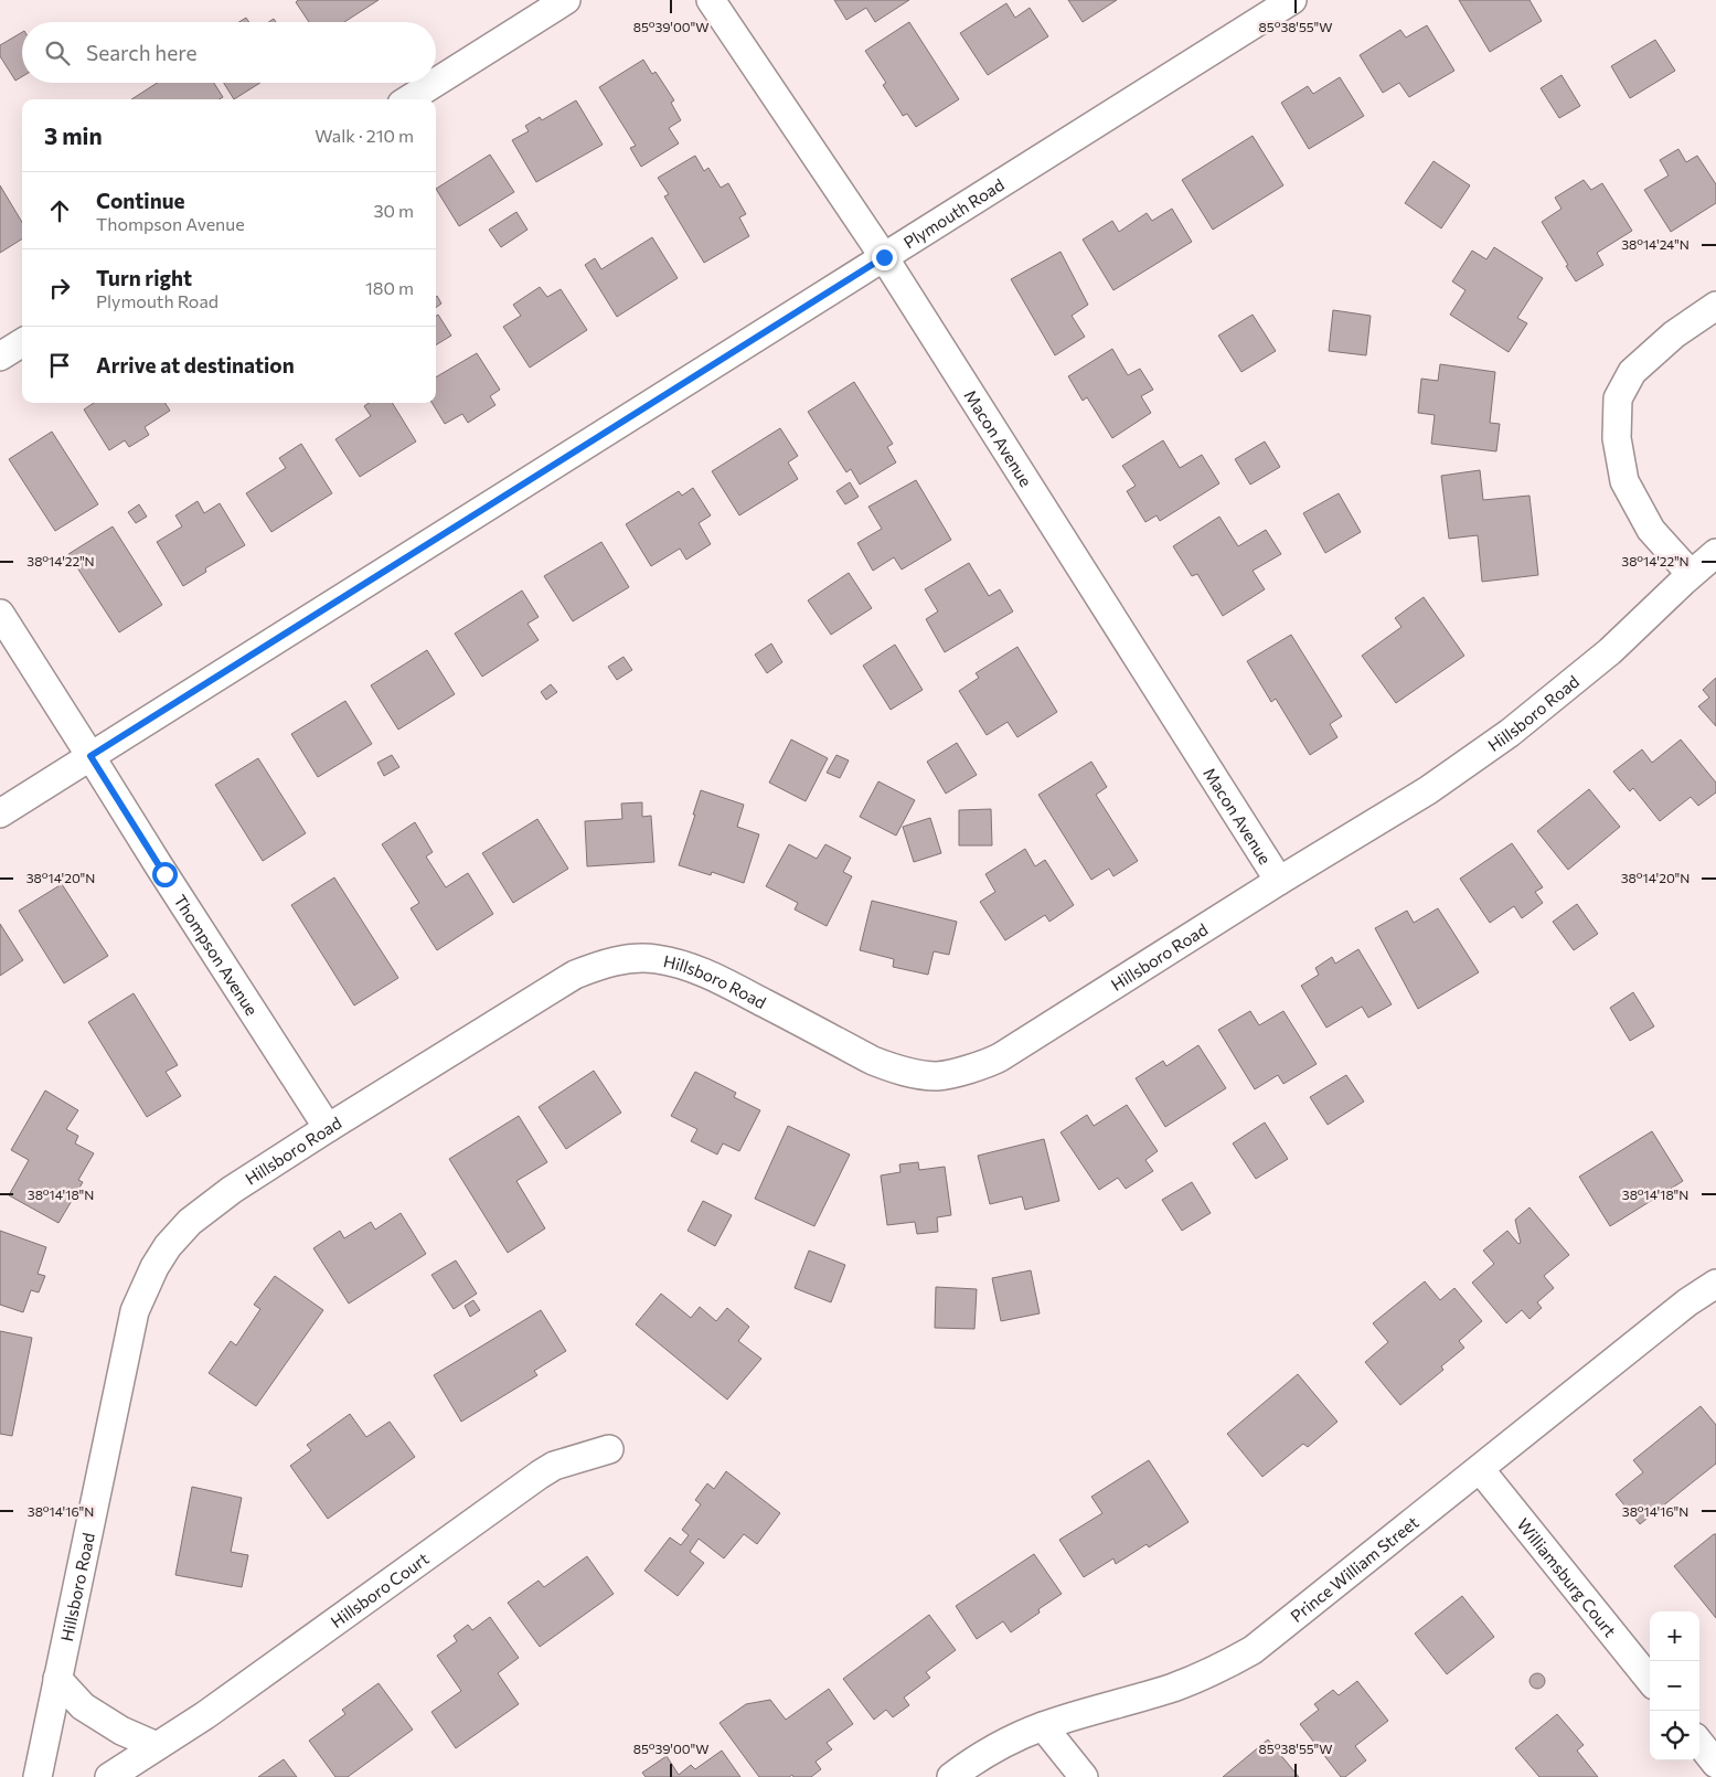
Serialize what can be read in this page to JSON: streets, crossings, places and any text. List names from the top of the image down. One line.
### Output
{"streets":{"street":["Plymouth Road","Macon Avenue","Hillsboro Road","Thompson Avenue","Prince William Street","Williamsburg Court","Hillsboro Court"]},"crossings":[["Plymouth Road","Macon Avenue"],["Plymouth Road","Thompson Avenue"],["Macon Avenue","Hillsboro Road"],["Hillsboro Road","Thompson Avenue"],["Prince William Street","Williamsburg Court"]],"page":{"search":"Search here","heading":["3 min","Walk · 210 m"],"list":[["Continue","Thompson Avenue","30 m"],["Turn right","Plymouth Road","180 m"],"Arrive at destination"],"map_buttons":["+","−"]},"coordinates":["85°39'00\"W","85°38'55\"W","38°14'24\"N","38°14'22\"N","38°14'20\"N","38°14'18\"N","38°14'16\"N"]}
